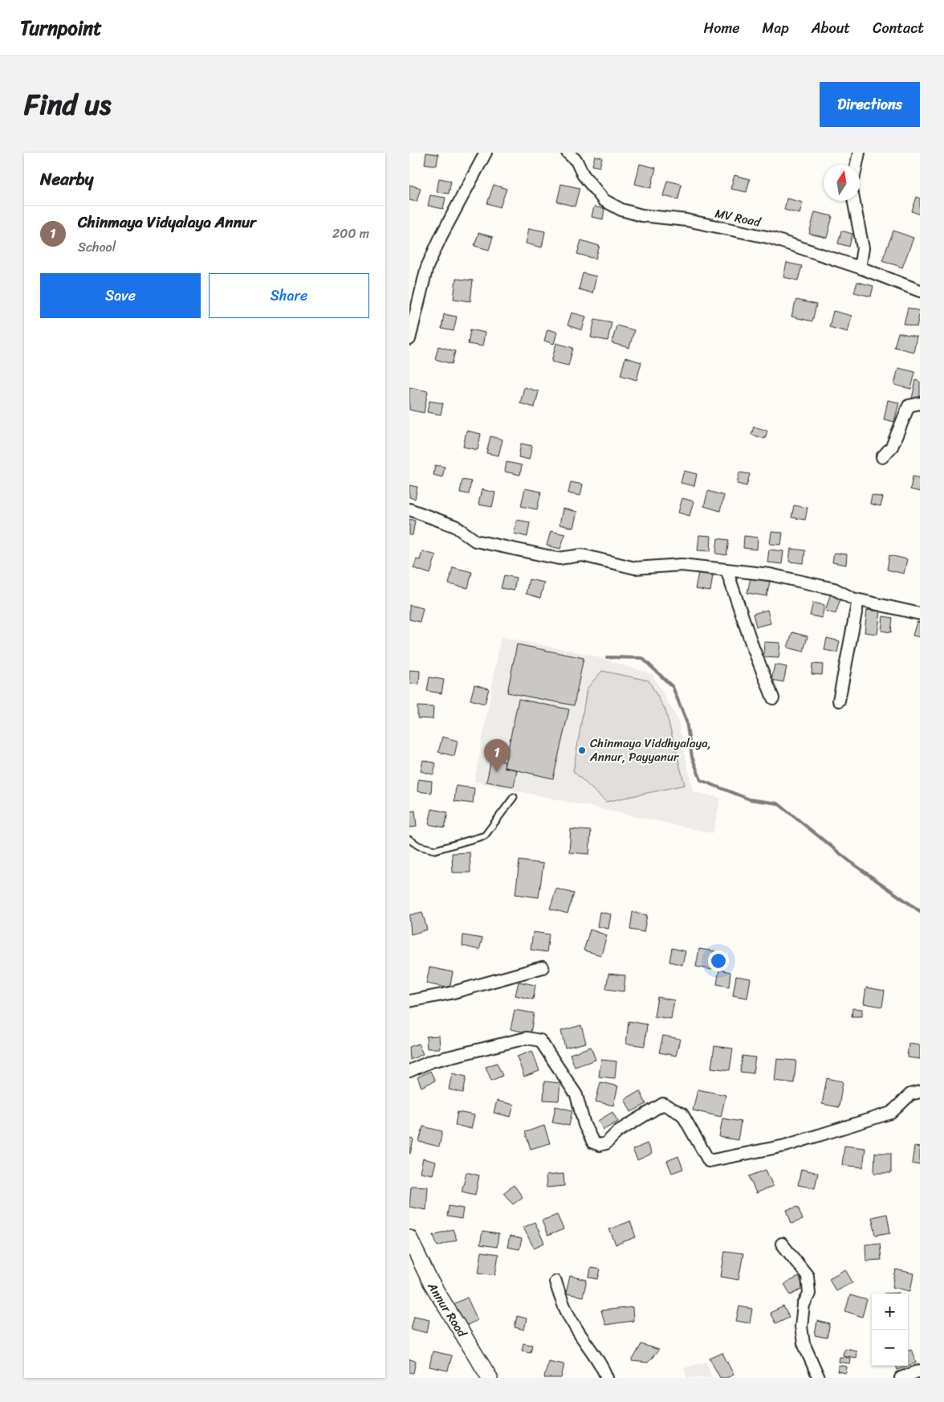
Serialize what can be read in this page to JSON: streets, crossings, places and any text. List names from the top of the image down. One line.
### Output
{"streets":{"main road":["Annur Road"],"street":["MV Road"]},"places":["Chinmaya Viddhyalaya, Annur, Payyanur"],"north":"top","page":{"header":"Turnpoint","nav":["Home","Map","About","Contact"],"title":"Find us","buttons":["Directions",["Save","Share"]],"heading":"Nearby","list":[{"mark":"1","name":"Chinmaya Vidyalaya Annur","note":"School","value":"200 m"}],"pins":"1","map_buttons":["+","−"]}}
